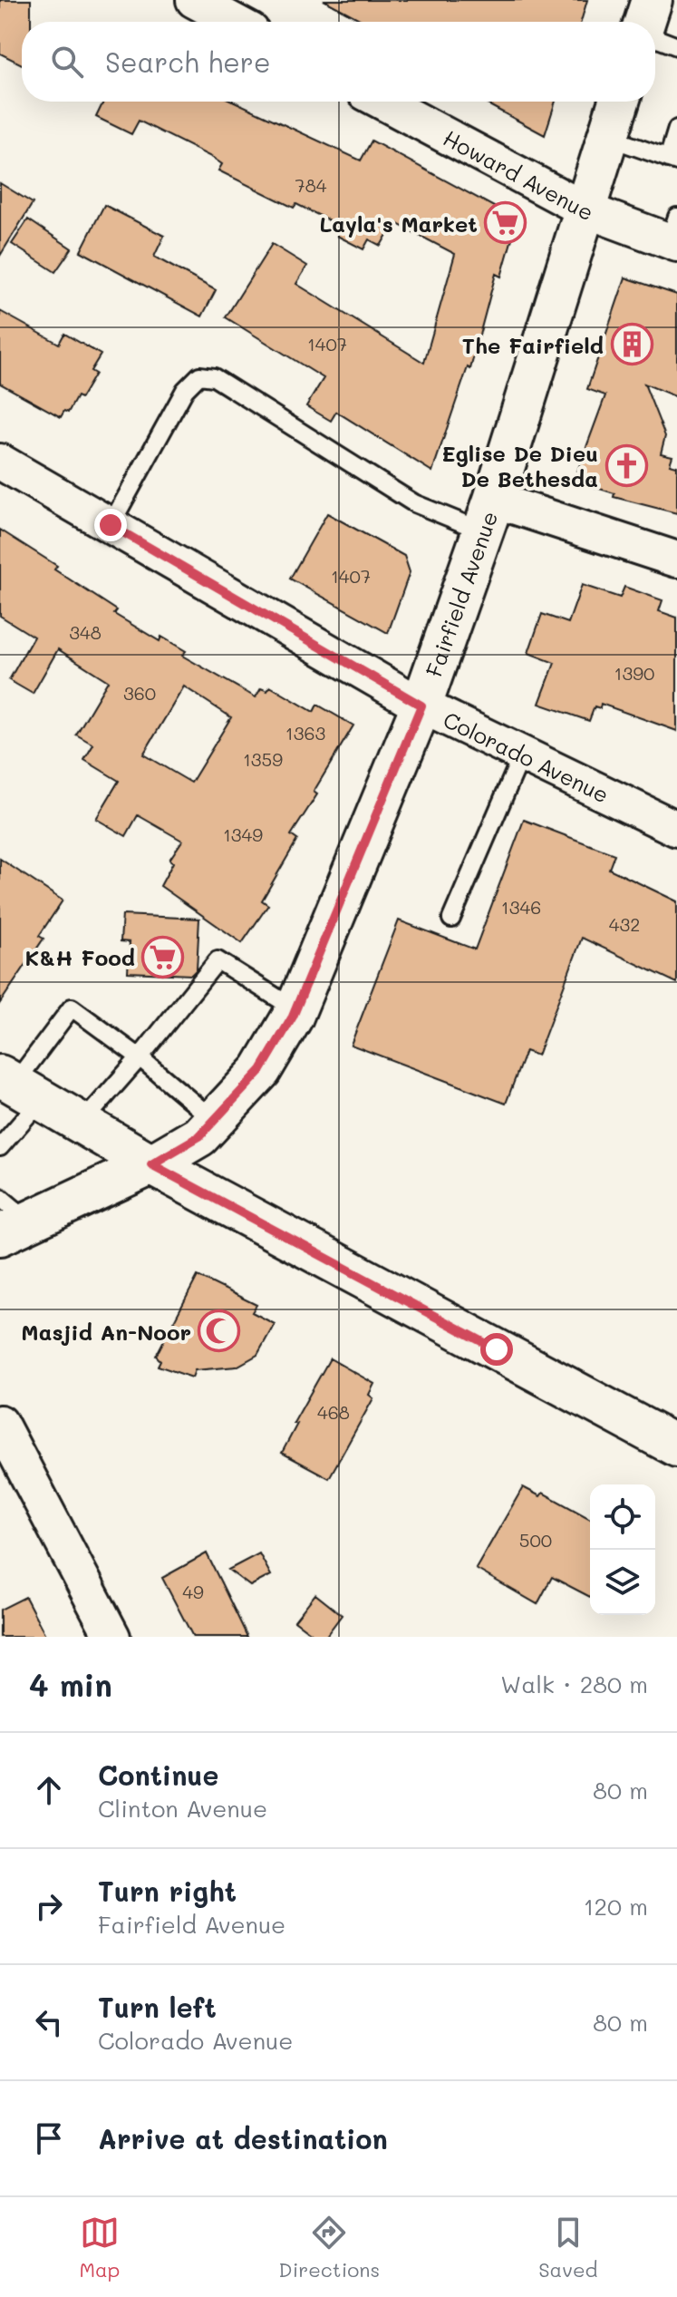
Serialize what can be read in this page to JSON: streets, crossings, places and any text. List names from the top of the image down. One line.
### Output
{"streets":{"main road":["Fairfield Avenue"],"street":["Howard Avenue","Colorado Avenue"]},"crossings":[["Howard Avenue","Fairfield Avenue"],["Fairfield Avenue","Colorado Avenue"]],"places":{"supermarket":["Layla's Market","K&H Food"],"building":["The Fairfield"],"church":["Eglise De Dieu De Bethesda"],"mosque":["Masjid An-Noor"]},"house_numbers":["784","1407","1407","348","1390","360","1363","1359","1349","1346","432","468","500","49"],"page":{"search":"Search here","heading":["4 min","Walk · 280 m"],"list":[["Continue","Clinton Avenue","80 m"],["Turn right","Fairfield Avenue","120 m"],["Turn left","Colorado Avenue","80 m"],"Arrive at destination"],"nav":["Map","Directions","Saved"]}}
